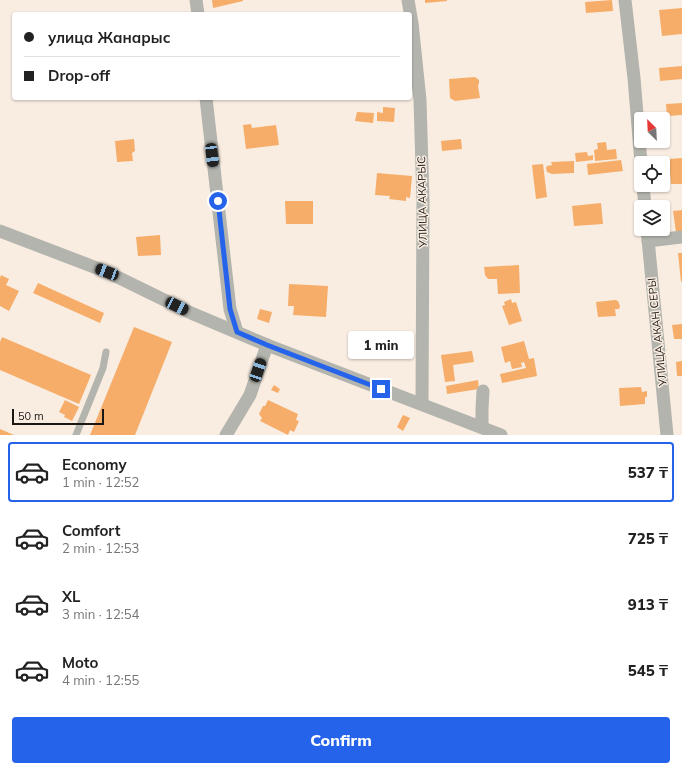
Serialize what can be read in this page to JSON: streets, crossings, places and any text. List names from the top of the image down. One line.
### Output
{"streets":{"street":["УЛИЦА АКАРЫС","УЛИЦА АКАН СЕРЫ"]},"scale_bar":"50 m","north":"top left","page":{"banner":["улица Жанарыс","Drop-off"],"bubble":"1 min","scale":"50 m","list":[{"name":"Economy","note":"1 min · 12:52","value":"537 ₸"},{"name":"Comfort","note":"2 min · 12:53","value":"725 ₸"},{"name":"XL","note":"3 min · 12:54","value":"913 ₸"},{"name":"Moto","note":"4 min · 12:55","value":"545 ₸"}],"buttons":"Confirm"}}
